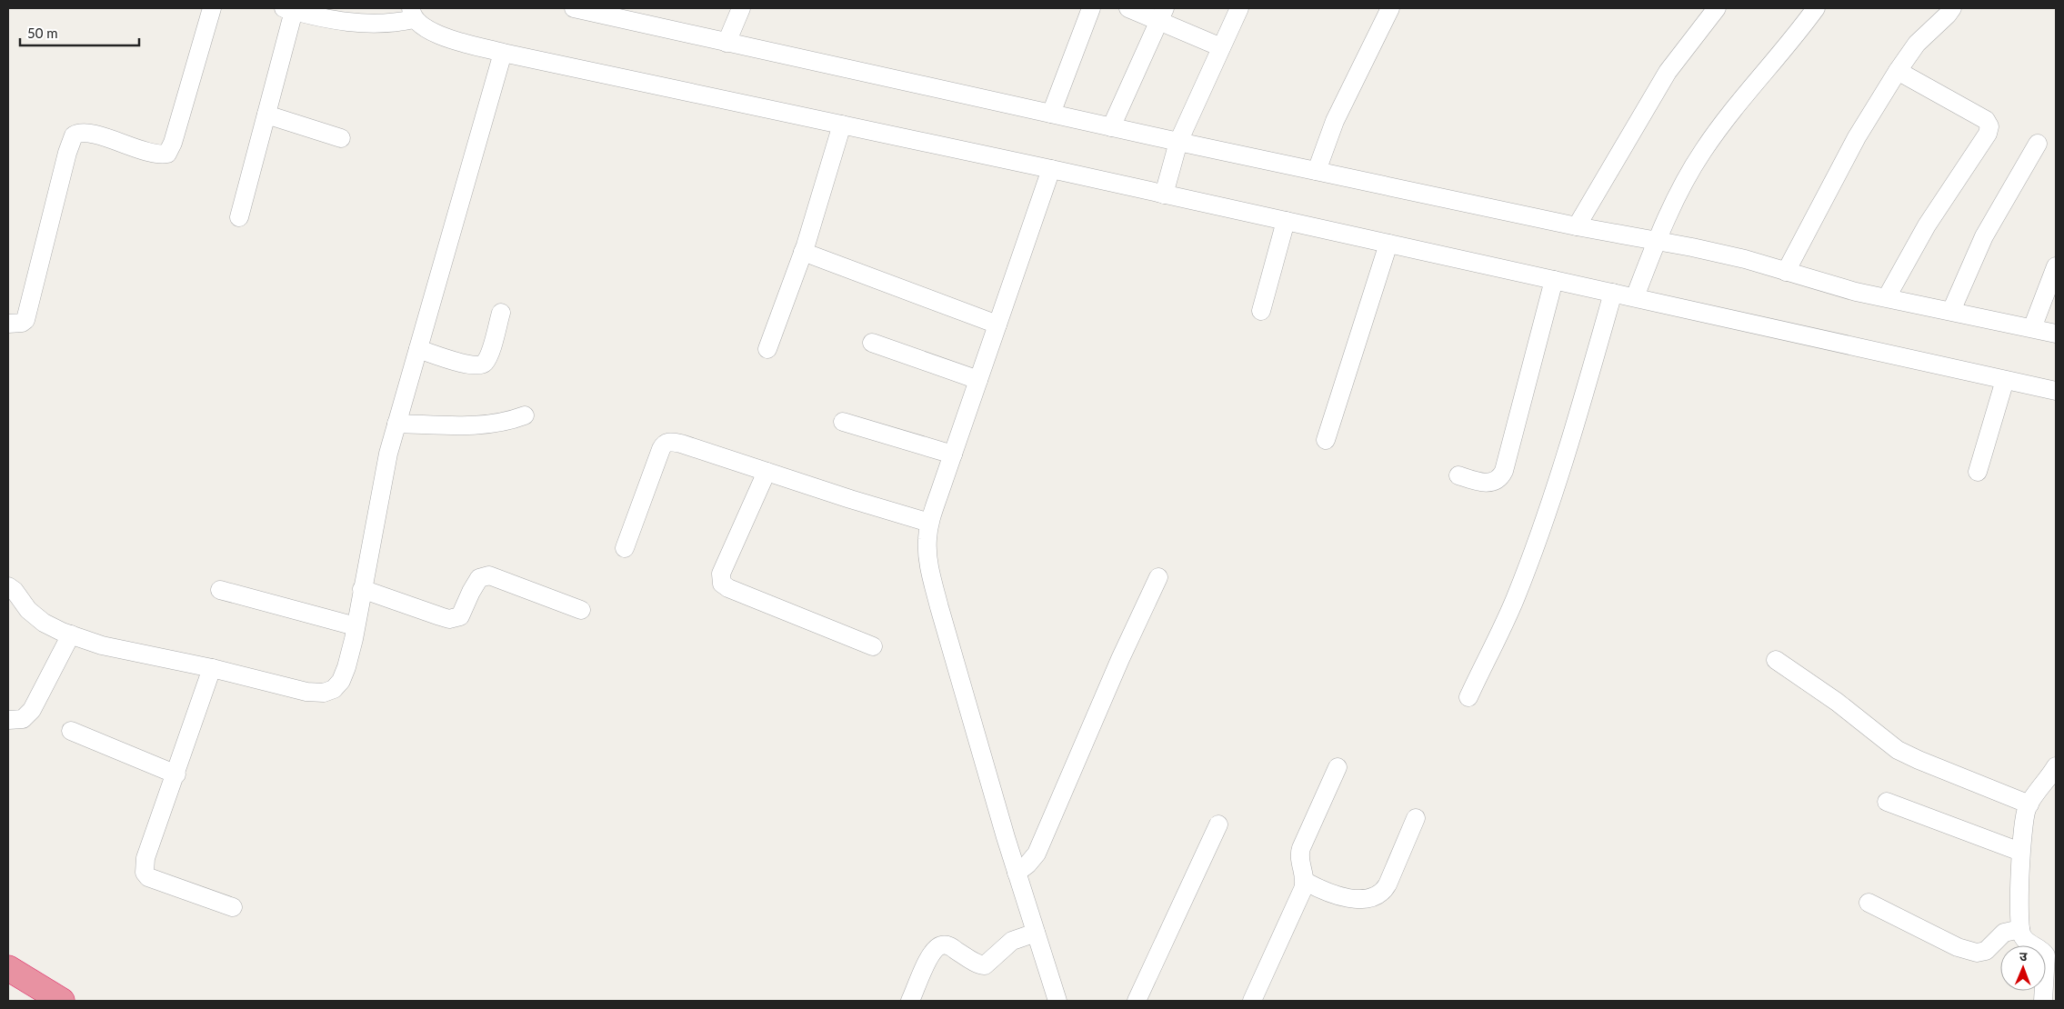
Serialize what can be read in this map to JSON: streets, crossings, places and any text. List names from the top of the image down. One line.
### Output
{"scale_bar":"50 m","north":"top"}
